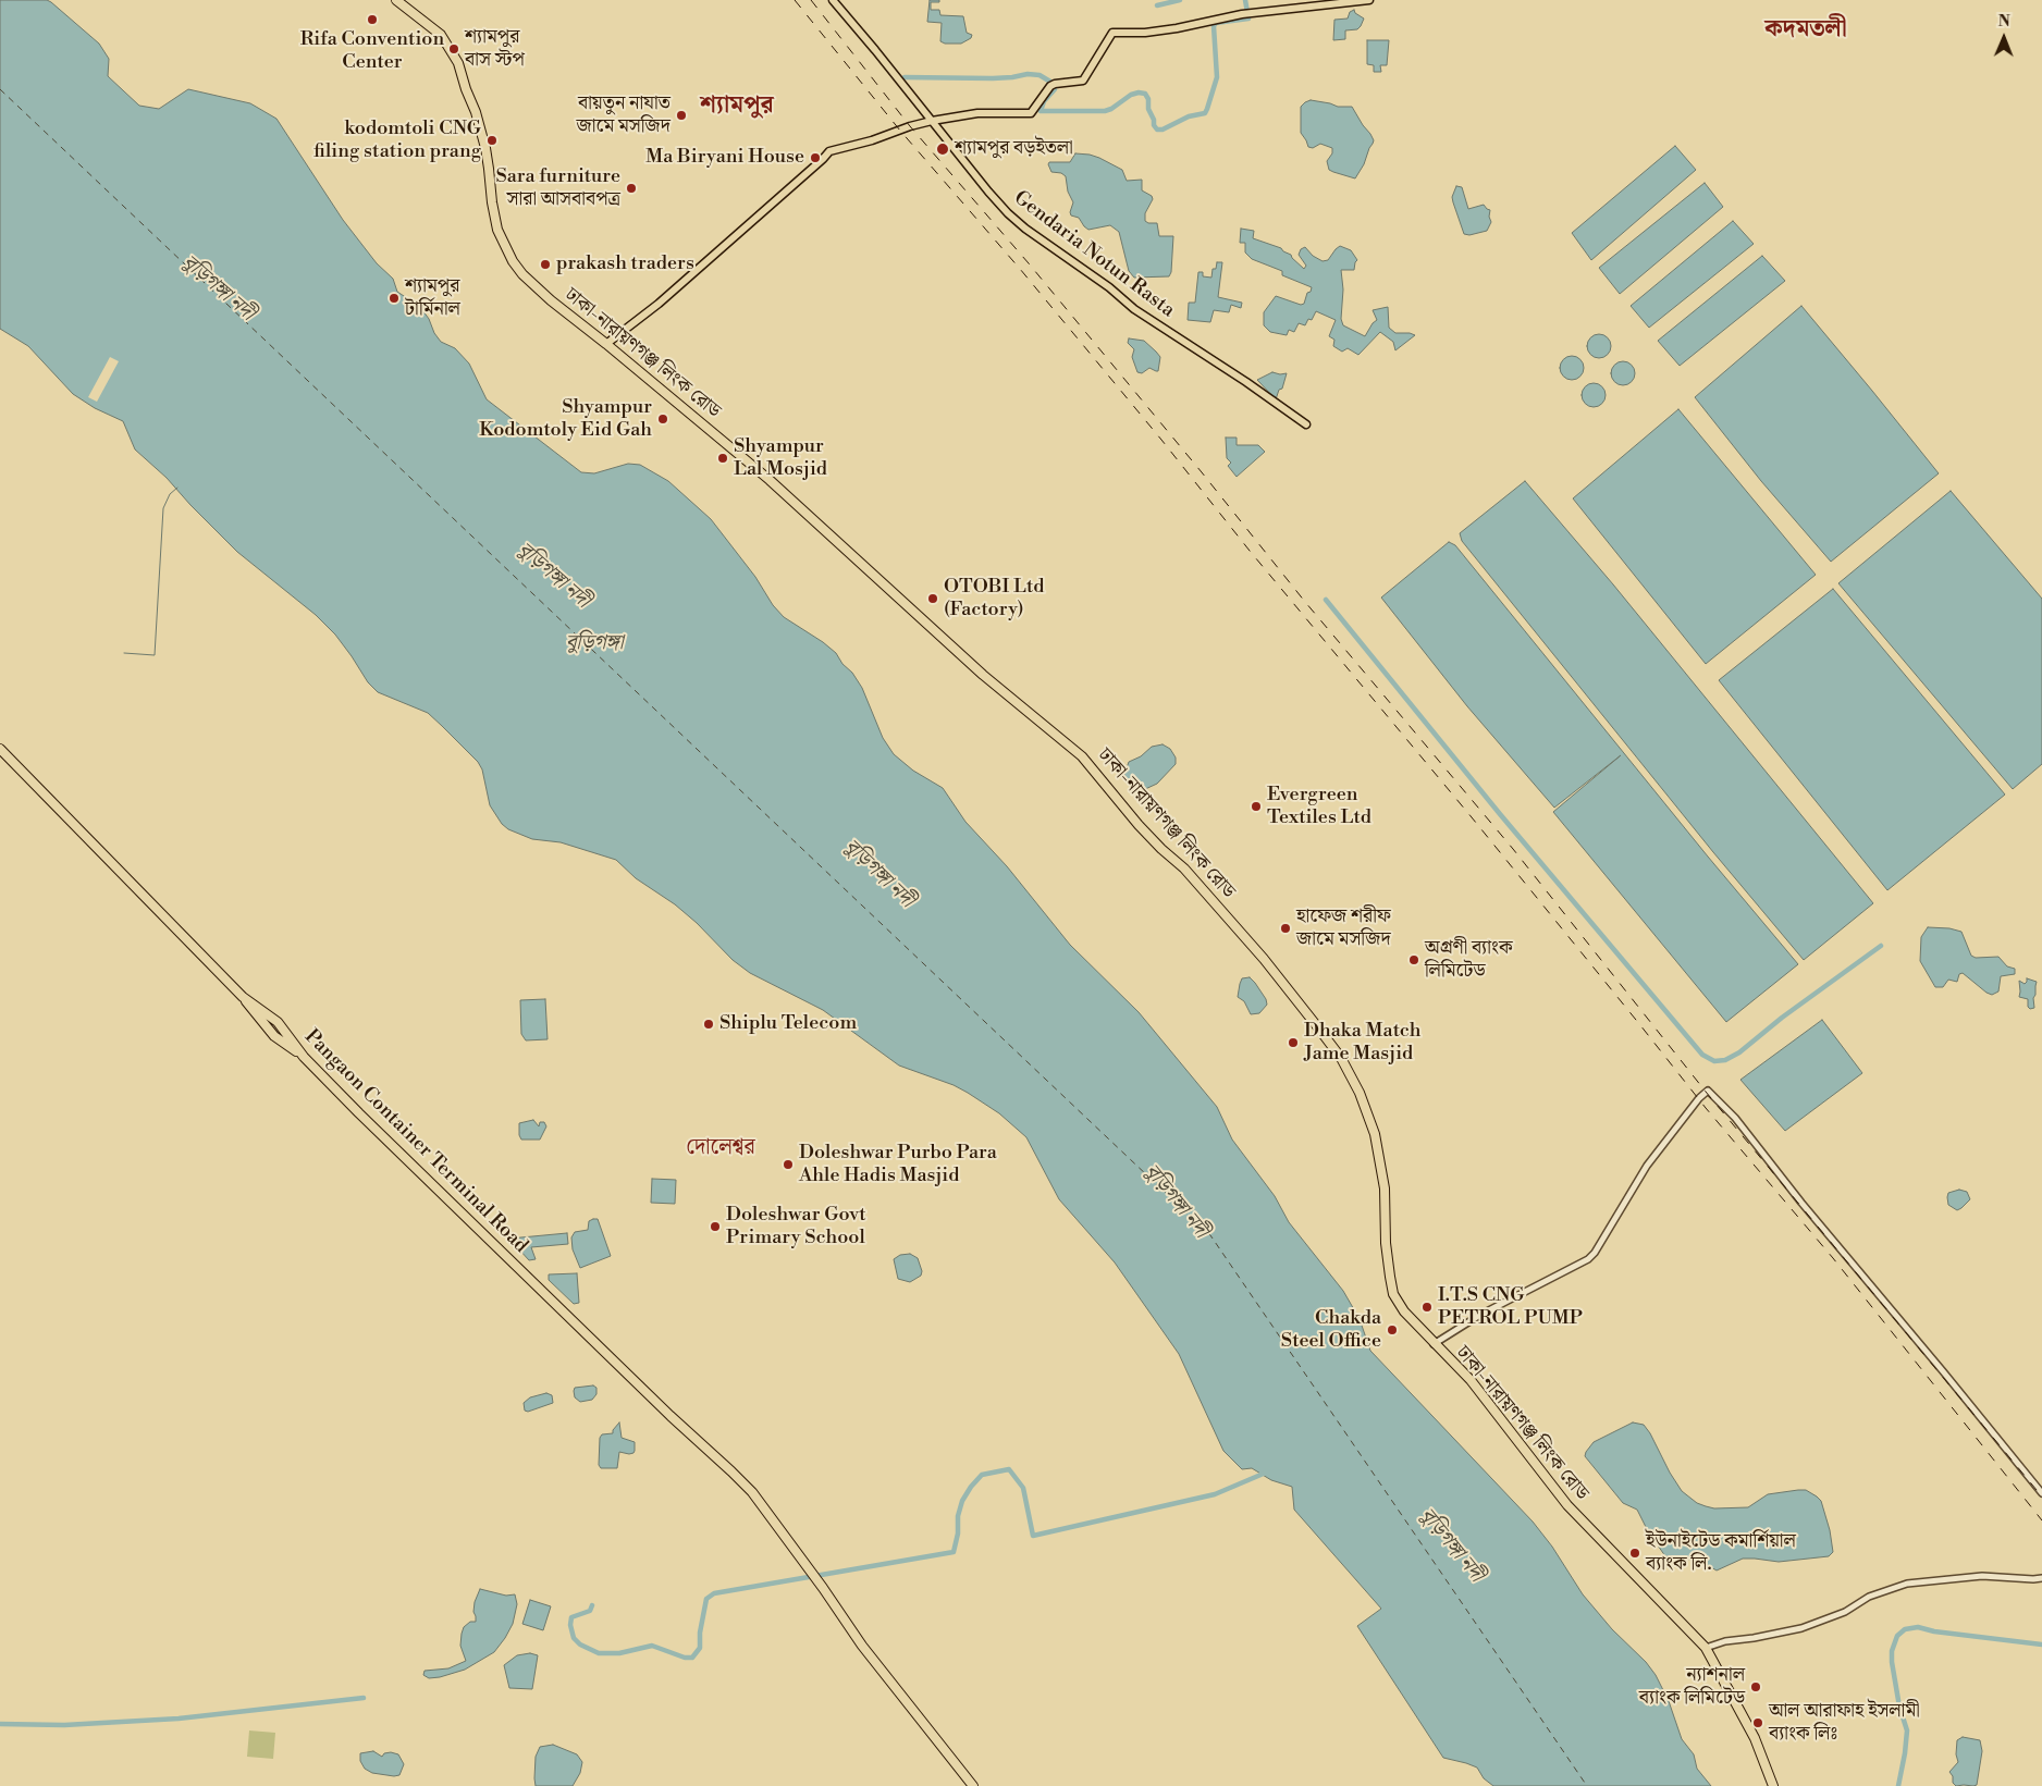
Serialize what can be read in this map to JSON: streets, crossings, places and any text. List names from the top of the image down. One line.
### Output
{"streets":{"highway":["ঢাকা-নারায়ণগঞ্জ লিংক রোড","Pangaon Container Terminal Road"],"main road":["Gendaria Notun Rasta"]},"districts":["কদমতলী","শ্যামপুর","দোলেশ্বর"],"water":["বুড়িগঙ্গা নদী","বুড়িগঙ্গা"],"places":["Rifa Convention Center","শ্যামপুর বাস স্টপ","বায়তুন নাযাত জামে মসজিদ","kodomtoli CNG filing station prang","শ্যামপুর বড়ইতলা","Ma Biryani House","Sara furniture সারা আসবাবপত্র","prakash traders","শ্যামপুর টার্মিনাল","Shyampur Kodomtoly Eid Gah","Shyampur Lal Mosjid","OTOBI Ltd (Factory)","Evergreen Textiles Ltd","হাফেজ শরীফ জামে মসজিদ","অগ্রণী ব্যাংক লিমিটেড","Shiplu Telecom","Dhaka Match Jame Masjid","Doleshwar Purbo Para Ahle Hadis Masjid","Doleshwar Govt Primary School","I.T.S CNG PETROL PUMP","Chakda Steel Office","ইউনাইটেড কমার্শিয়াল ব্যাংক লি.","ন্যাশনাল ব্যাংক লিমিটেড","আল আরাফাহ ইসলামী ব্যাংক লিঃ"],"north":"top"}
